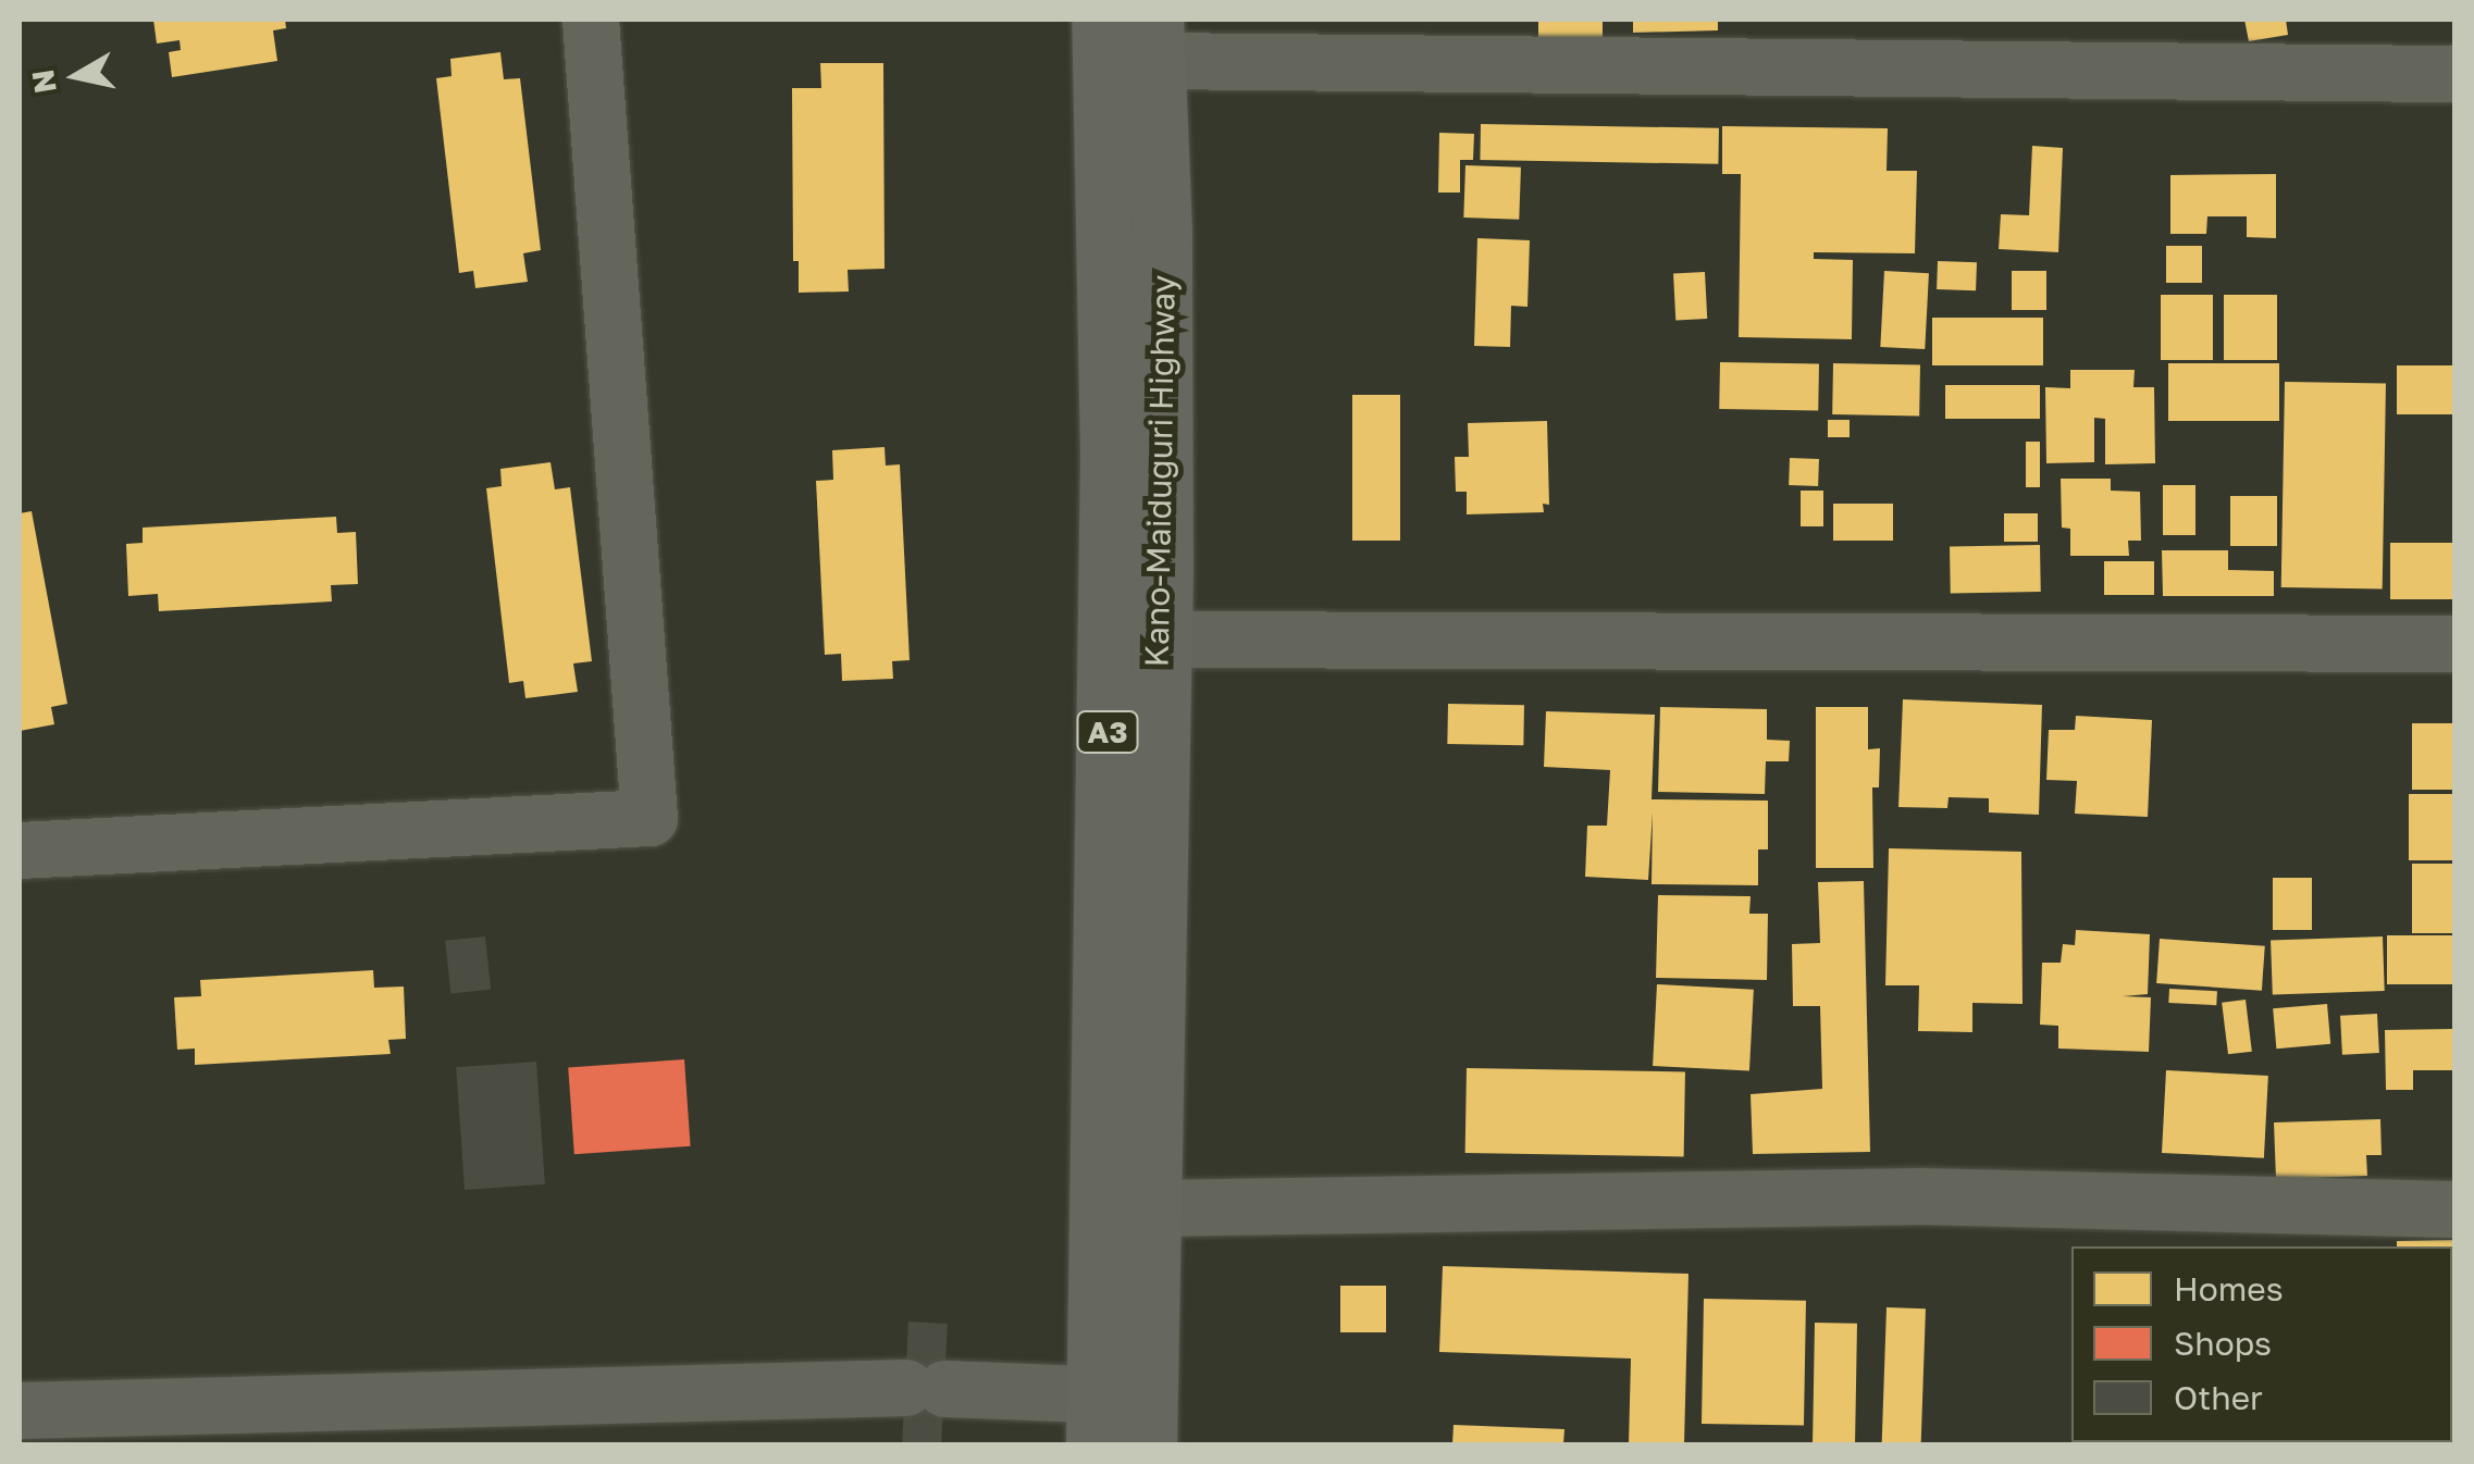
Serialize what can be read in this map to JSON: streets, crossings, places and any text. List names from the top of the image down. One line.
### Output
{"streets":{"highway":["Kano-Maiduguri Highway","A3"]},"legend":["Homes","Shops","Other"],"north":"left"}
